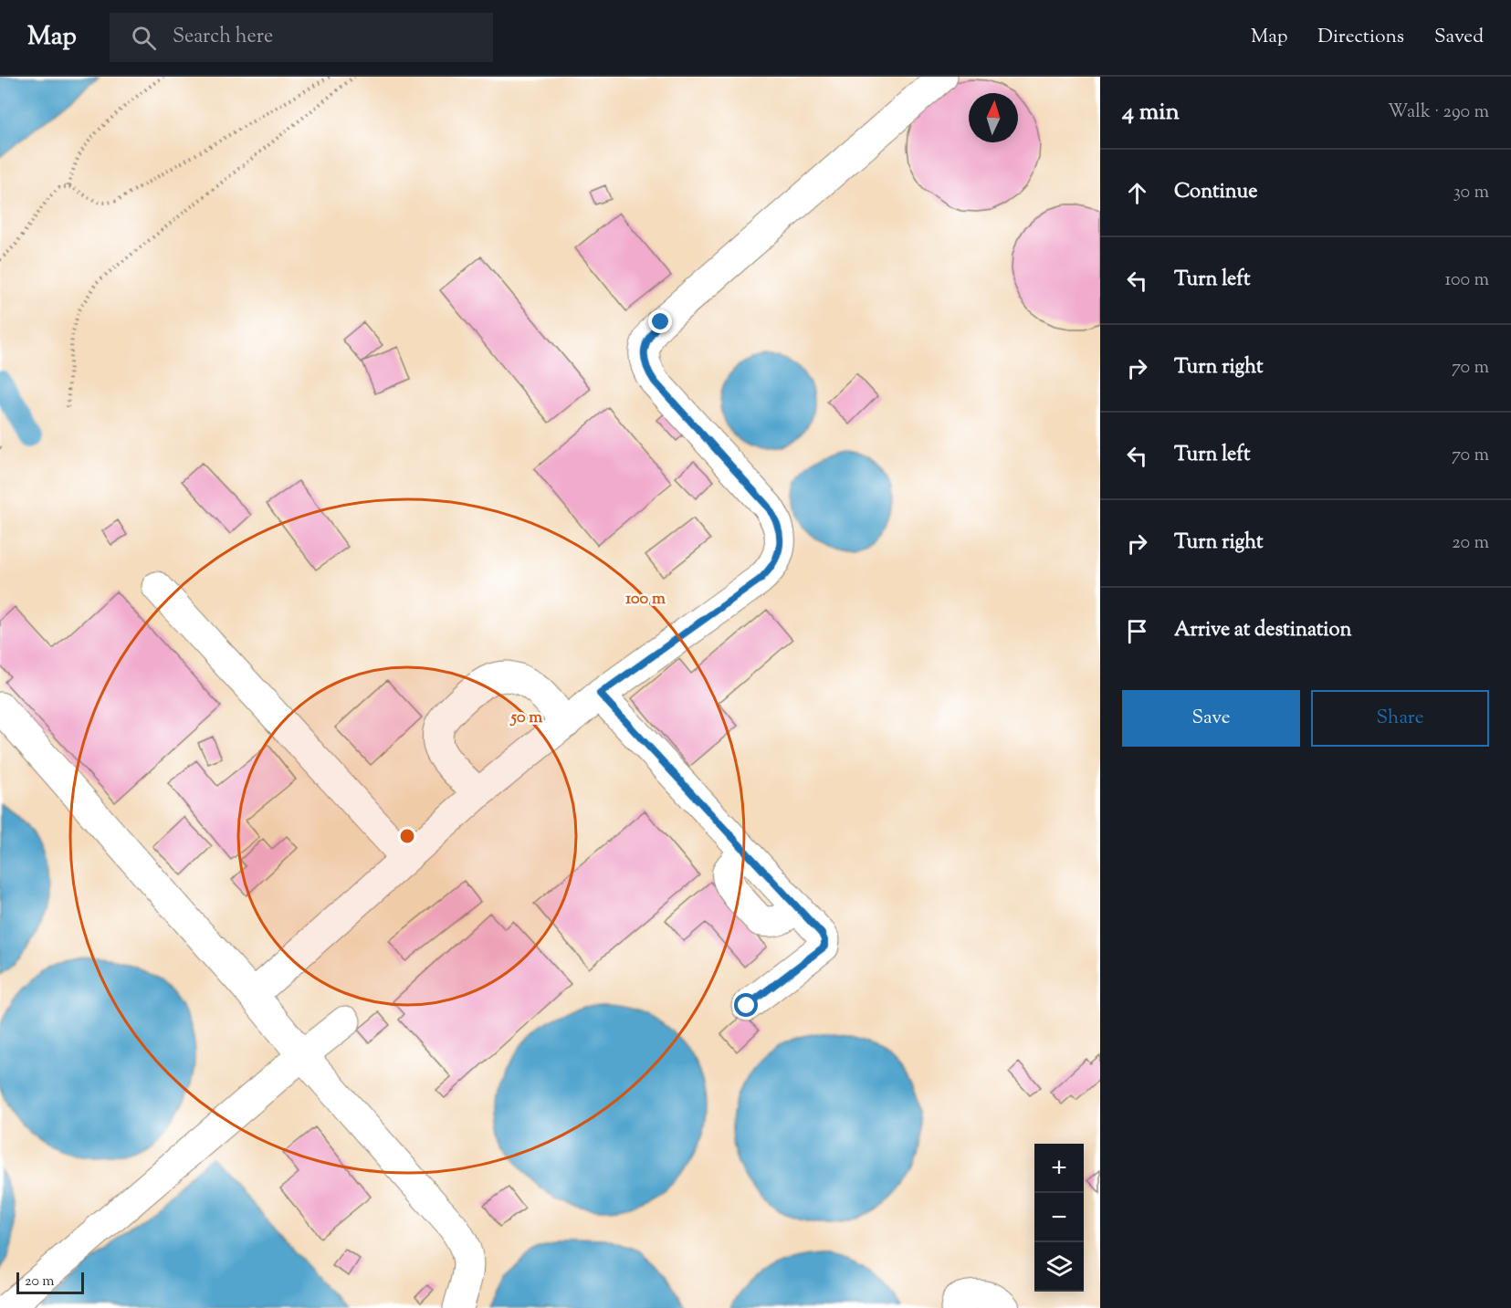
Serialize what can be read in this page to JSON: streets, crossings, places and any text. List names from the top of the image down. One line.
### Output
{"scale_bar":"20 m","north":"top","page":{"header":"Map","search":"Search here","nav":["Map","Directions","Saved"],"heading":["4 min","Walk · 290 m"],"list":[["Continue","30 m"],["Turn left","100 m"],["Turn right","70 m"],["Turn left","70 m"],["Turn right","20 m"],"Arrive at destination"],"buttons":["Save","Share"],"map_buttons":["+","−"],"scale":"20 m"},"rings":["100 m","50 m"]}
